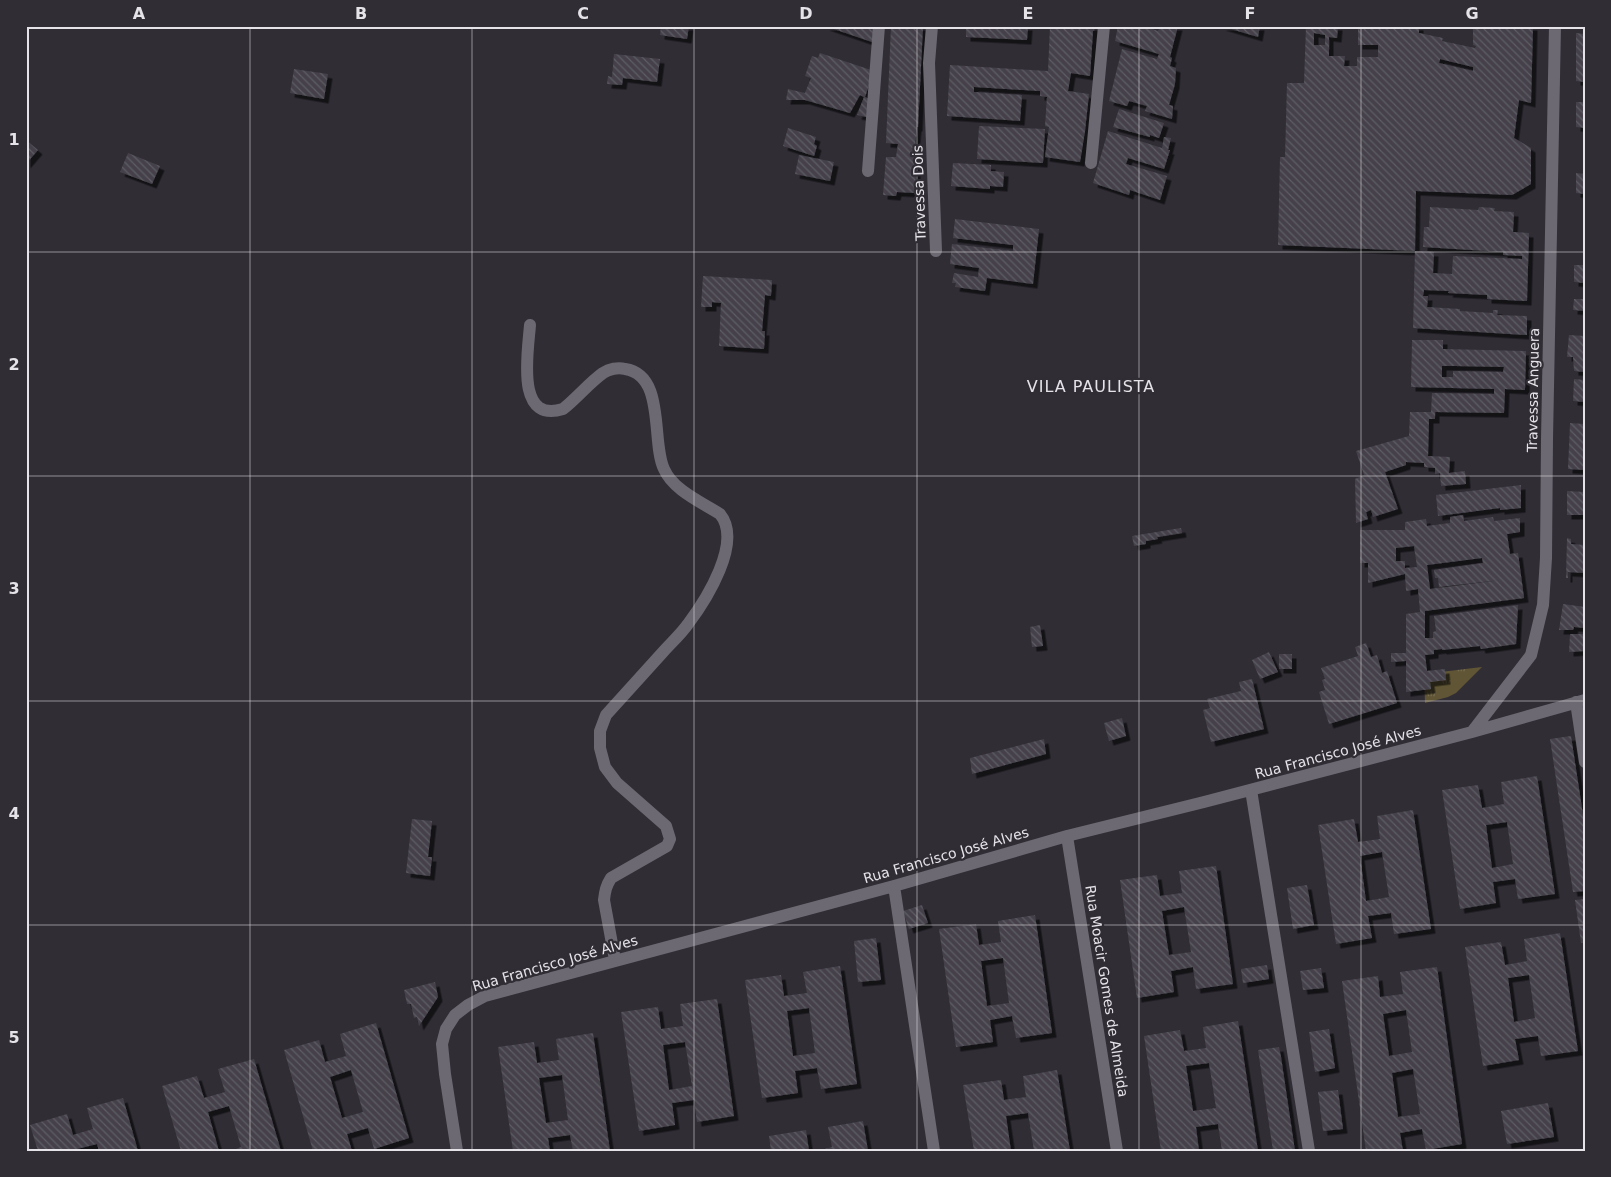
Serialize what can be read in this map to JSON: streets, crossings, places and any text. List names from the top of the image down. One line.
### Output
{"streets":{"street":["Travessa Dois","Travessa Anguera","Rua Francisco José Alves","Rua Moacir Gomes de Almeida"]},"crossings":[["Travessa Anguera","Rua Francisco José Alves"],["Rua Francisco José Alves","Rua Moacir Gomes de Almeida"]],"districts":["VILA PAULISTA"],"grid":{"columns":["A","B","C","D","E","F","G"],"rows":["1","2","3","4","5"]}}
